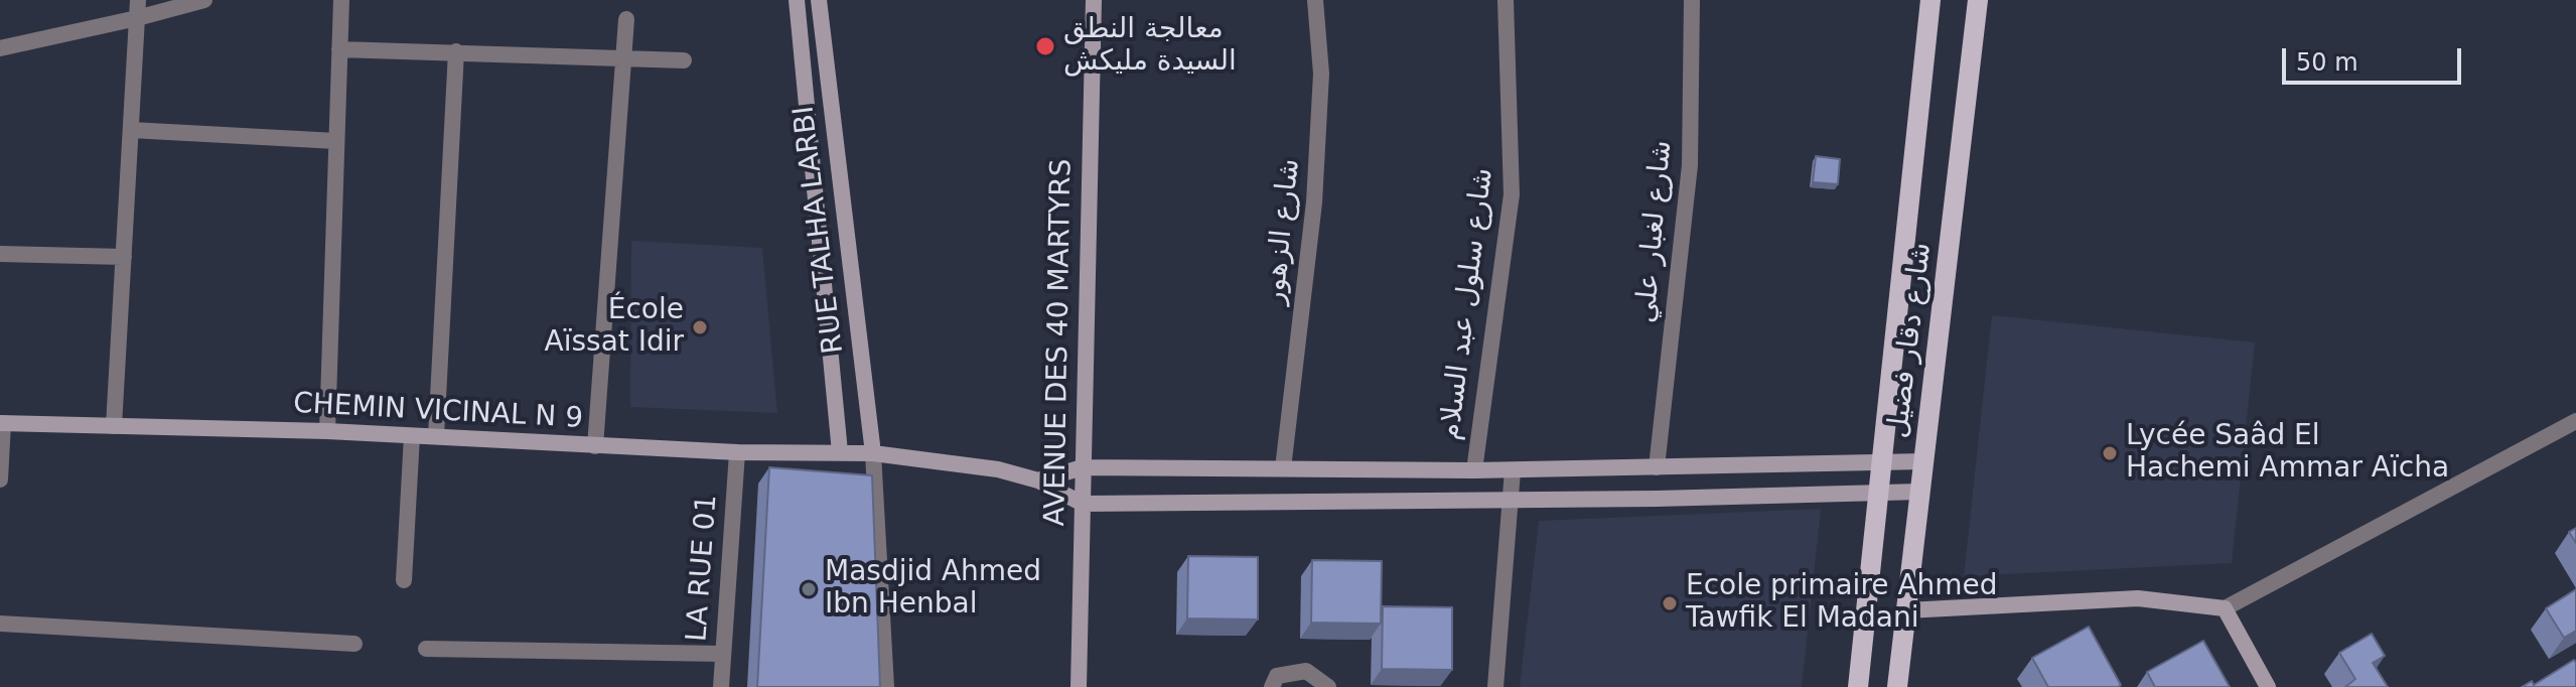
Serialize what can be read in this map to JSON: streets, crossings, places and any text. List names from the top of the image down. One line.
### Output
{"streets":{"main road":["شارع دقار فضيل"],"street":["RUE TALHA LARBI","شارع الزهور","شارع لغبار علي","شارع سلول عبد السلام","AVENUE DES 40 MARTYRS","CHEMIN VICINAL N 9","LA RUE 01"]},"crossings":[["RUE TALHA LARBI","CHEMIN VICINAL N 9"],["AVENUE DES 40 MARTYRS","CHEMIN VICINAL N 9"],["CHEMIN VICINAL N 9","LA RUE 01"]],"places":["معالجة النطق السيدة مليكش","École Aïssat Idir","Lycée Saâd El Hachemi Ammar Aïcha","Masdjid Ahmed Ibn Henbal","Ecole primaire Ahmed Tawfik El Madani"],"scale_bar":"50 m"}
